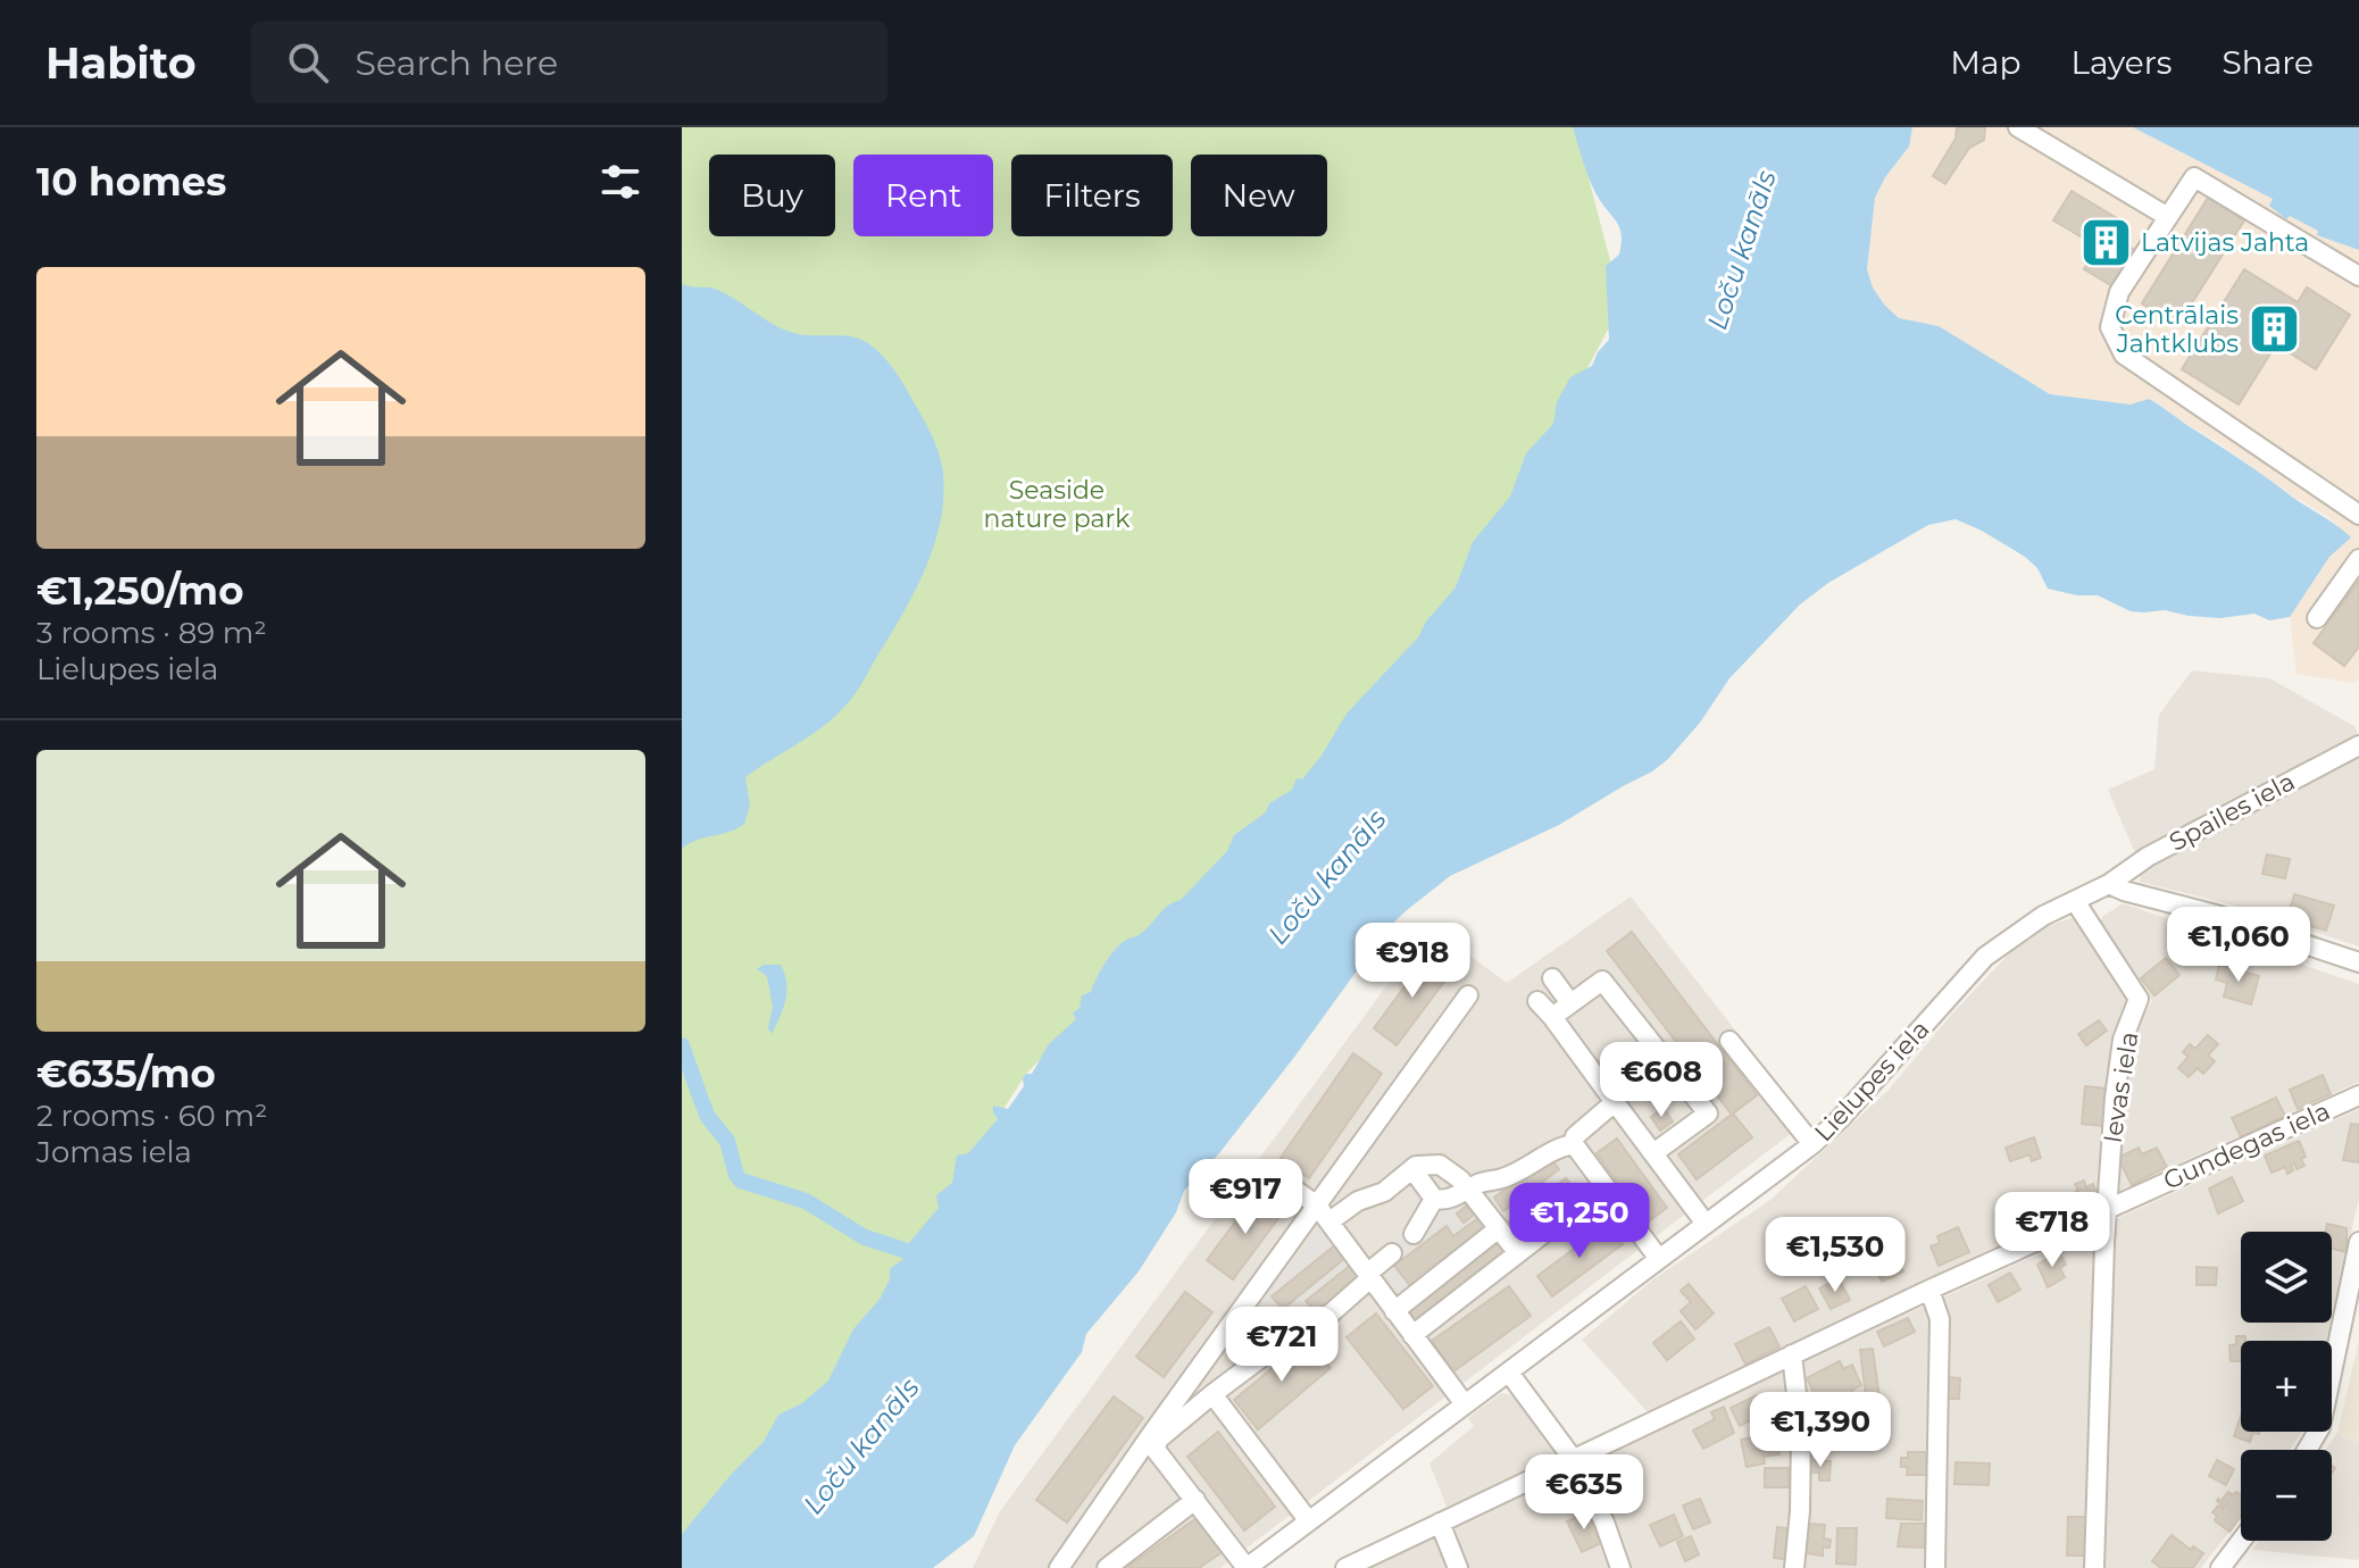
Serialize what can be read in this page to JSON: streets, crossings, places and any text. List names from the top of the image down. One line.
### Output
{"streets":{"street":["Spailes iela","Lielupes iela","Ievas iela","Gundegas iela"]},"crossings":[["Spailes iela","Lielupes iela"],["Lielupes iela","Ievas iela"],["Ievas iela","Gundegas iela"]],"water":["Loču kanāls"],"parks":["Seaside nature park"],"places":{"building":["Latvijas Jahta","Centrālais Jahtklubs"]},"page":{"header":"Habito","search":"Search here","nav":["Map","Layers","Share"],"heading":"10 homes","chip":["Buy","Rent","Filters","New"],"list":[{"name":"€1,250/mo","note":"3 rooms · 89 m² · Lielupes iela"},{"name":"€635/mo","note":"2 rooms · 60 m² · Jomas iela"}],"price":["€1,060","€918","€608","€917","€1,250","€718","€1,530","€721","€1,390","€635"],"map_buttons":["+","−"]}}
